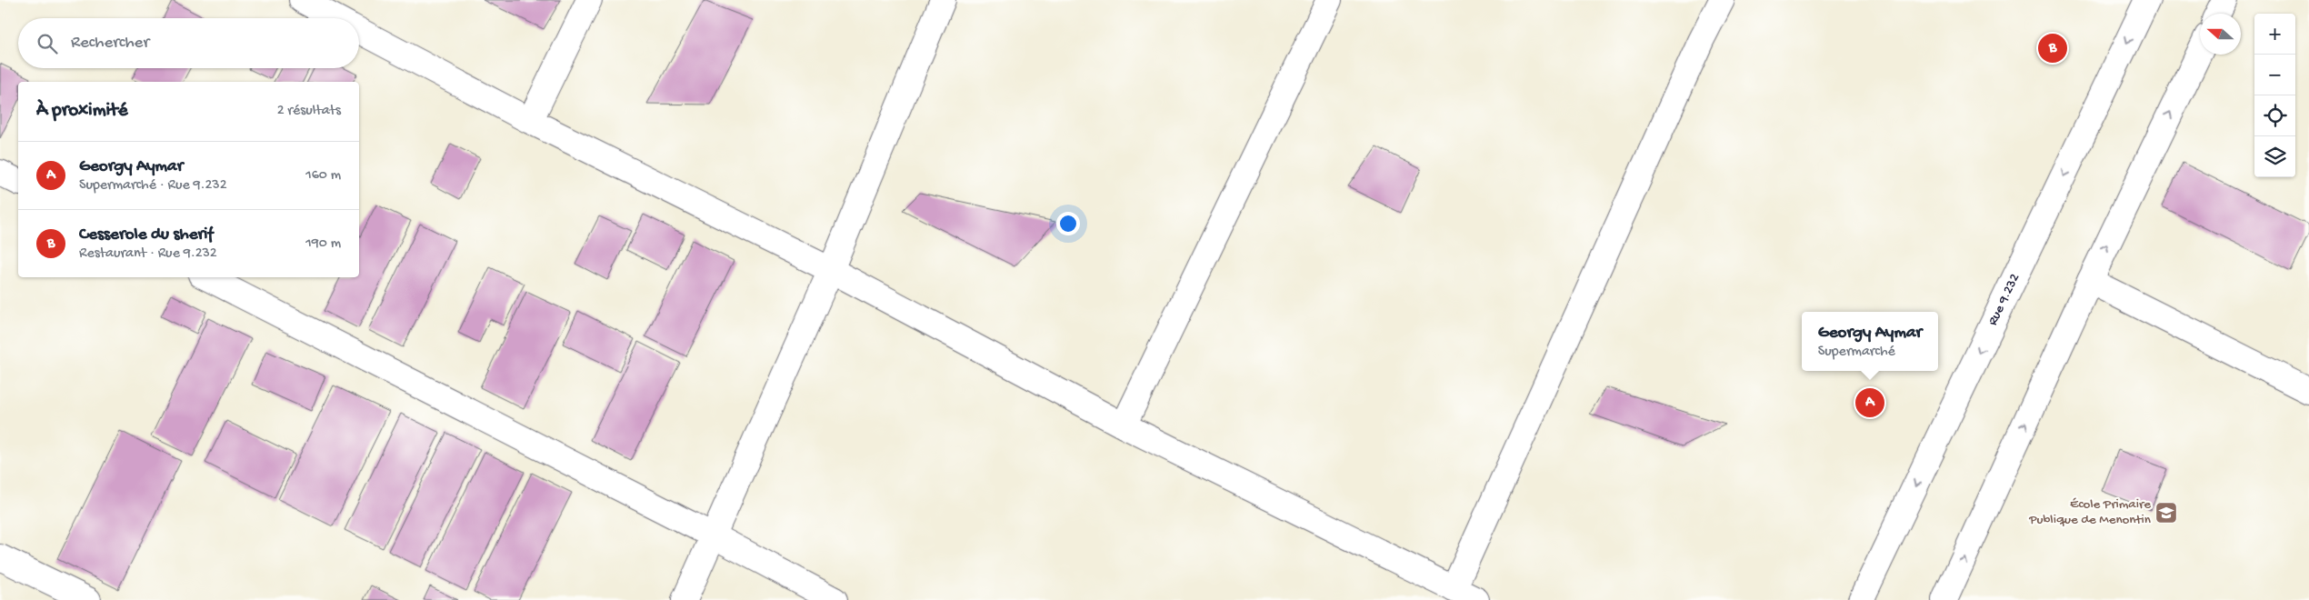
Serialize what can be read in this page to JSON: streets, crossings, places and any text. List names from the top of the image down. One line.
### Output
{"streets":{"street":["Rue 9.232"]},"places":{"school or university":["École Primaire Publique de Menontin"]},"north":"left","page":{"map_buttons":["+","−"],"search":"Rechercher","pins":["B","A"],"heading":["À proximité","2 résultats"],"list":[{"mark":"A","name":"Georgy Aymar","note":"Supermarché · Rue 9.232","value":"160 m"},{"mark":"B","name":"Cesserole du sherif","note":"Restaurant · Rue 9.232","value":"190 m"}],"popup":["Georgy Aymar","Supermarché"]}}
